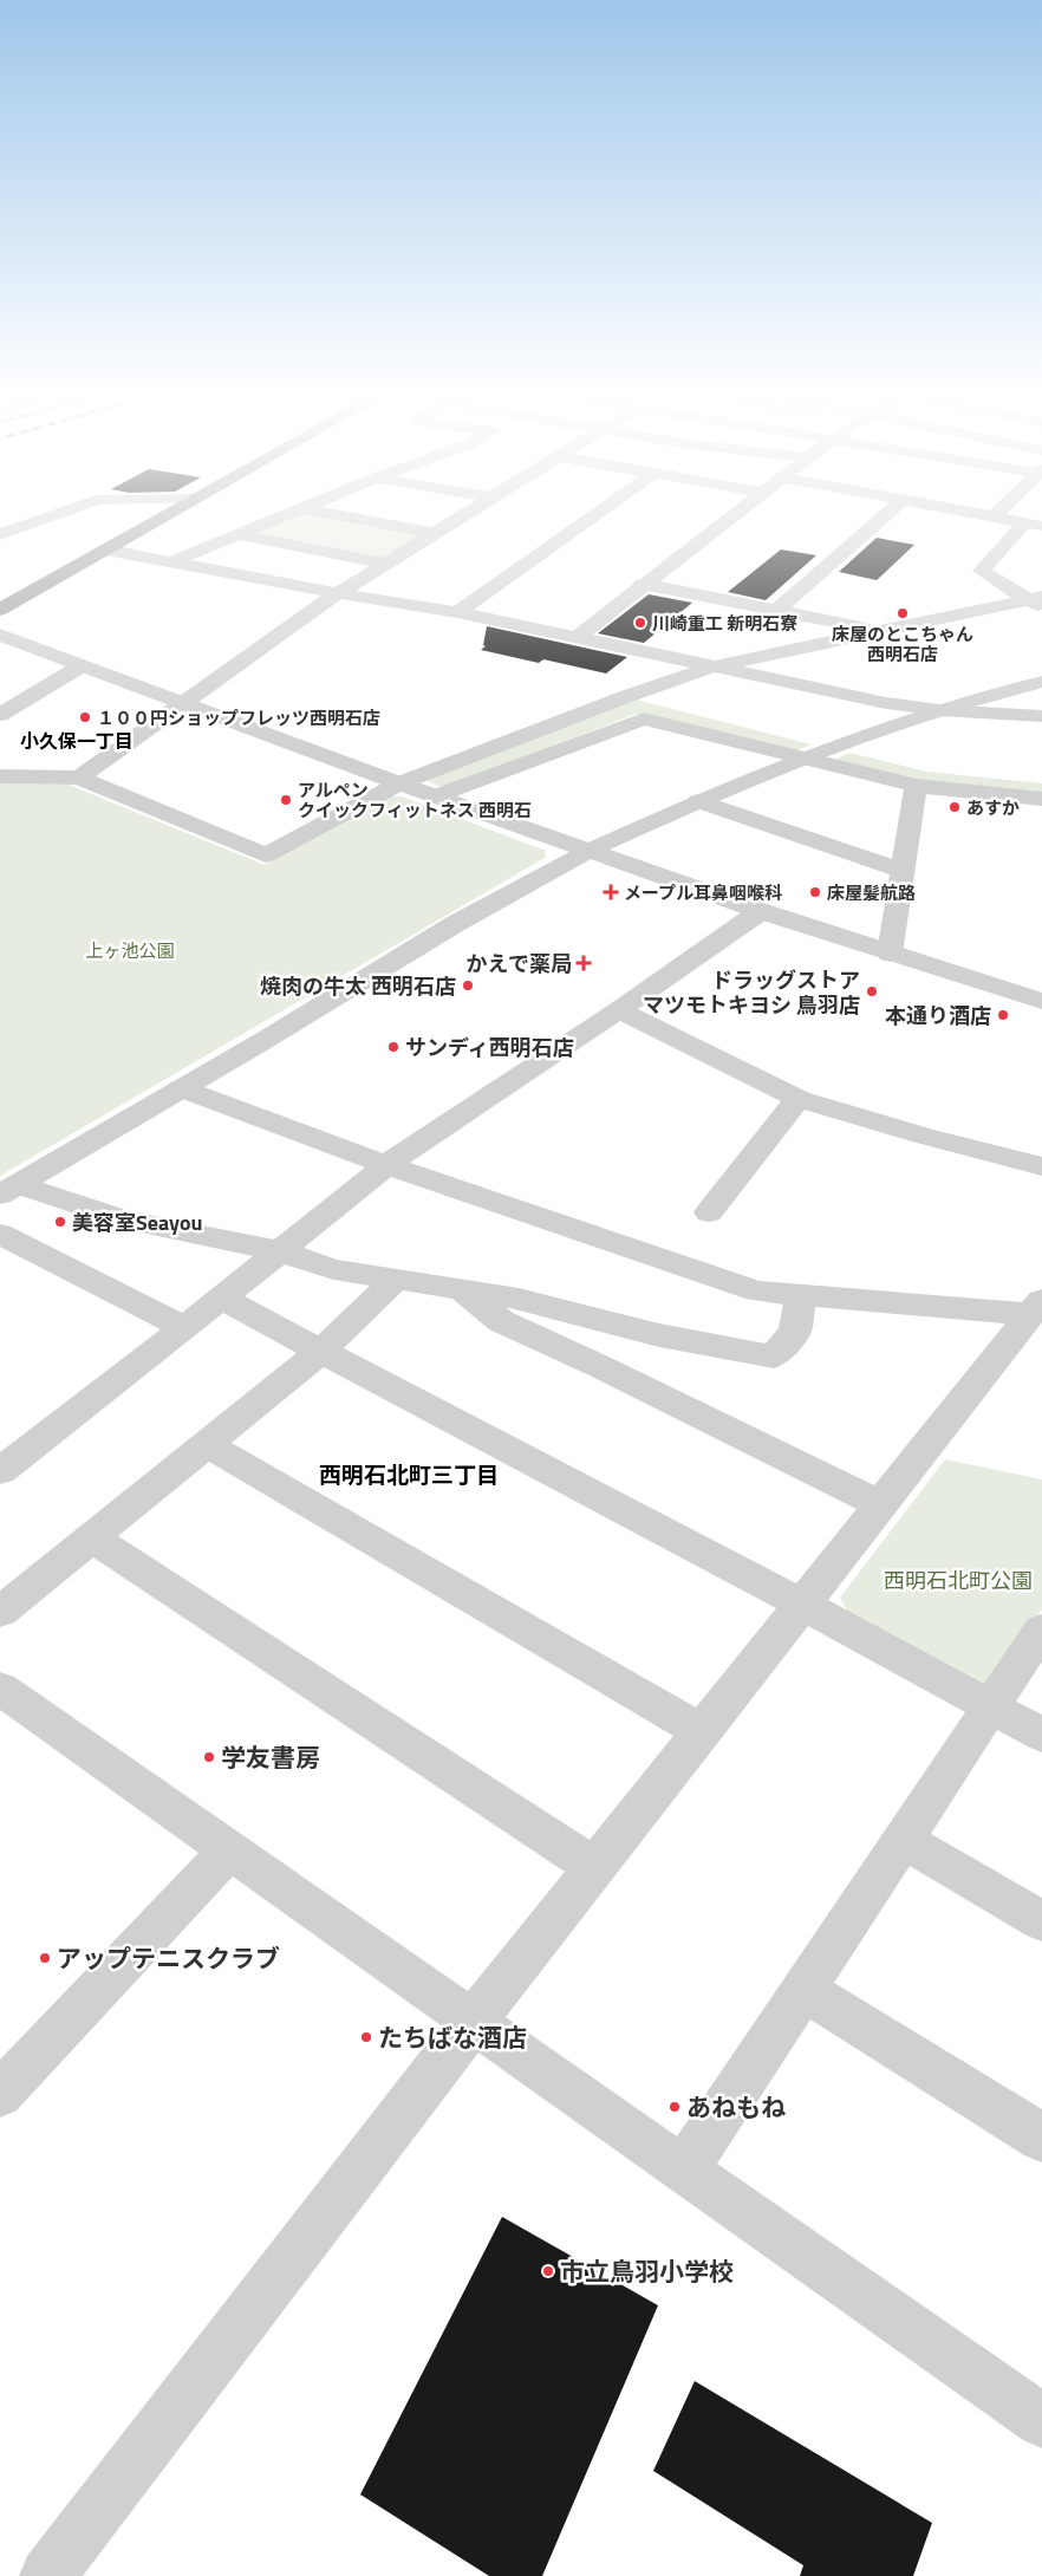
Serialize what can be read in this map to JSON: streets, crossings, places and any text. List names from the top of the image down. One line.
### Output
{"districts":["小久保一丁目","西明石北町三丁目"],"parks":["上ヶ池公園","西明石北町公園"],"places":{"other":["床屋のとこちゃん 西明石店","川崎重工 新明石寮","１００円ショップフレッツ西明石店","アルペン クイックフィットネス 西明石","あすか","床屋髪航路","焼肉の牛太 西明石店","ドラッグストア マツモトキヨシ 鳥羽店","本通り酒店","サンディ西明石店","美容室Seayou","学友書房","アップテニスクラブ","たちばな酒店","あねもね","市立鳥羽小学校"],"health":["メープル耳鼻咽喉科","かえで薬局"]}}
